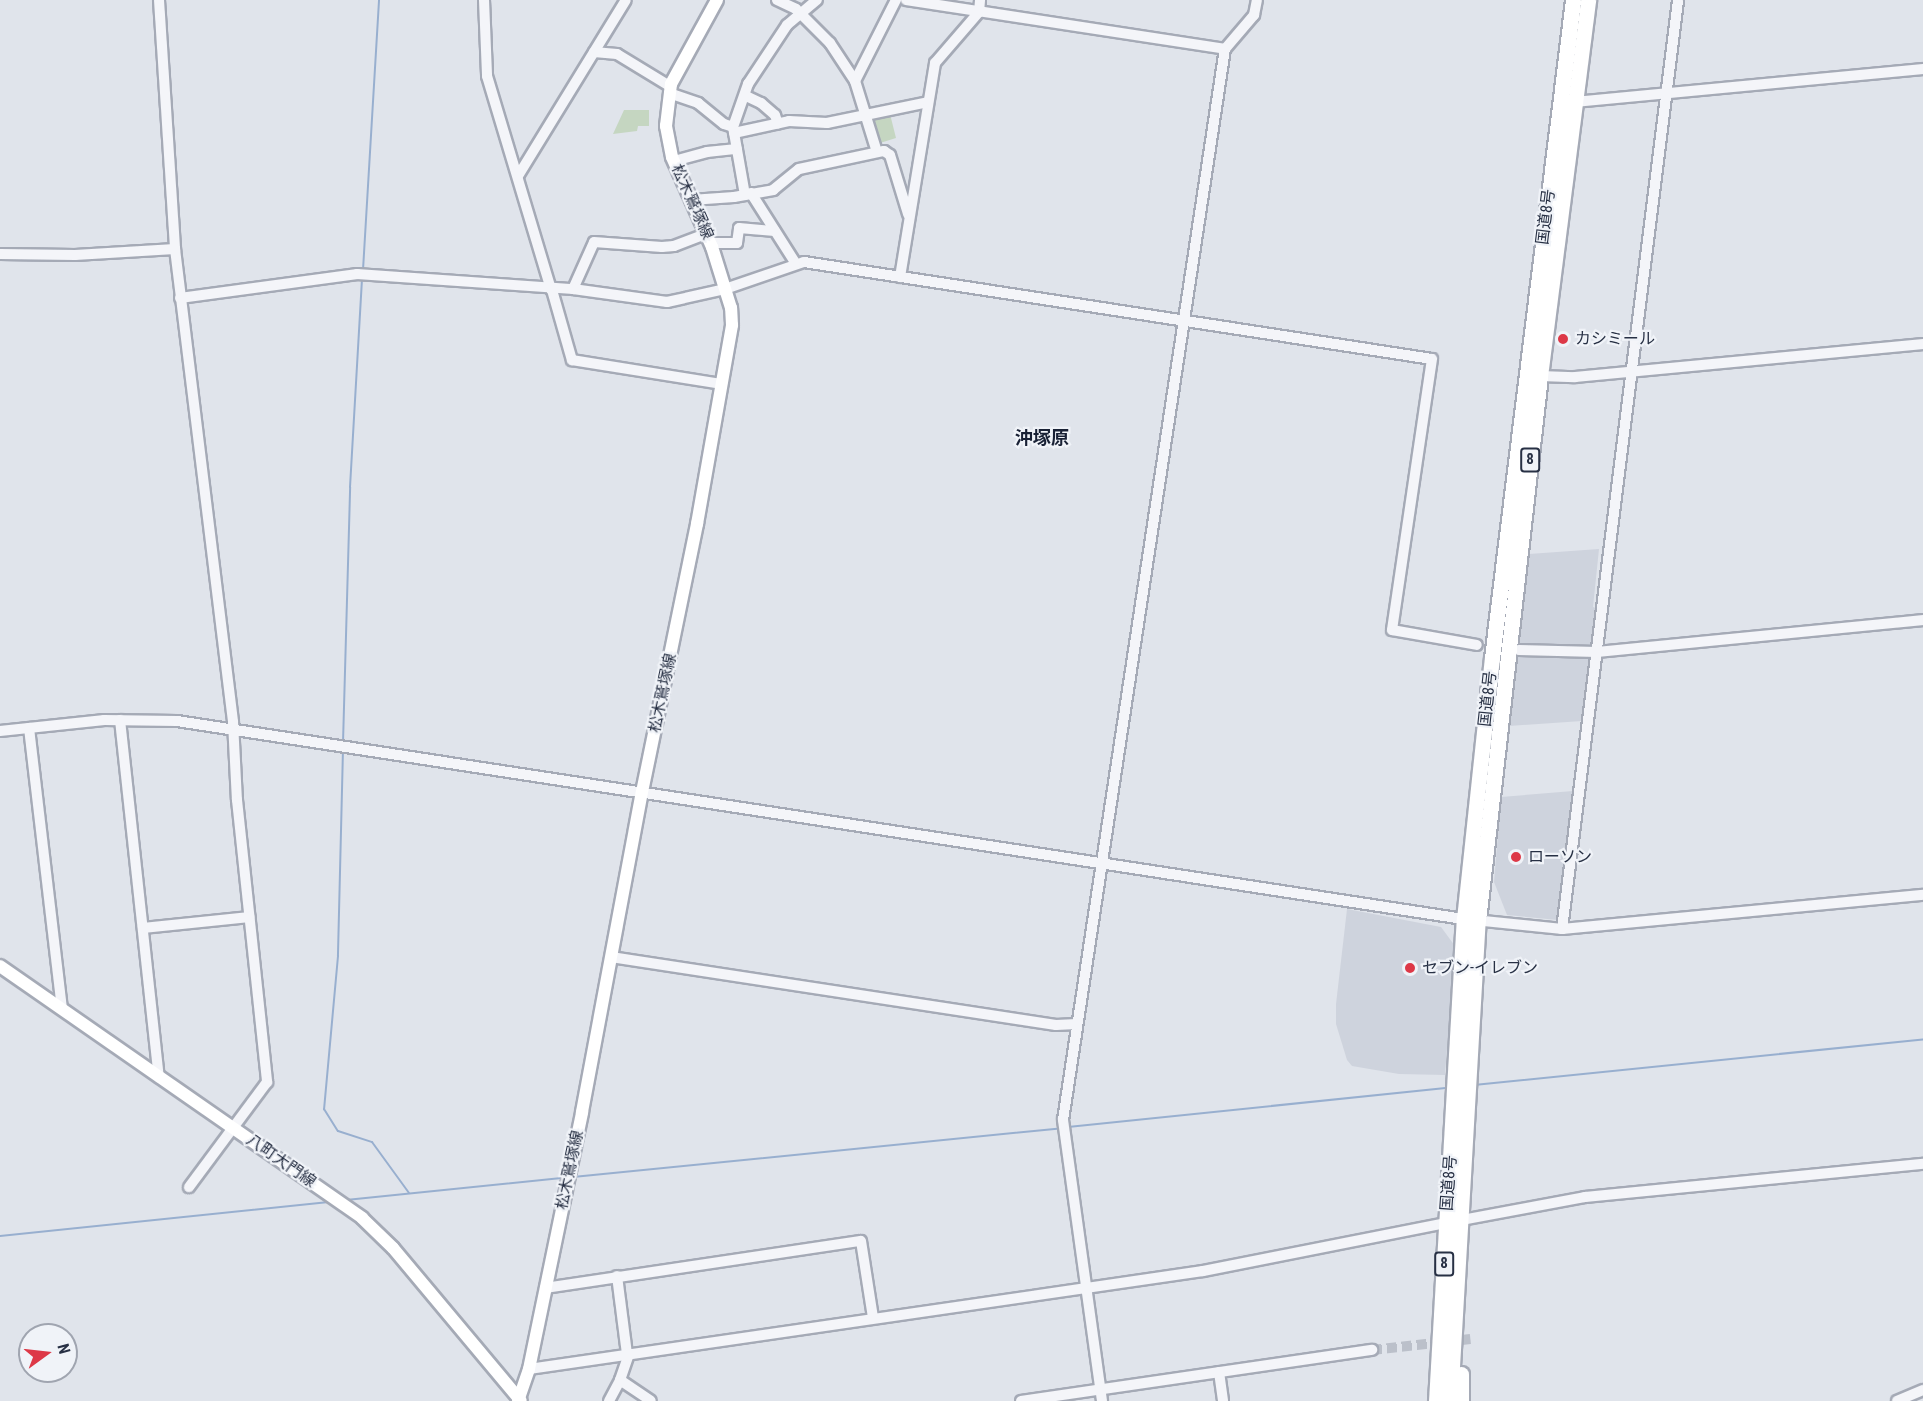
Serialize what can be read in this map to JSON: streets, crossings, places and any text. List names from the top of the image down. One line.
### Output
{"streets":{"highway":["国道8号","8"],"main road":["松木鷲塚線","八町大門線"]},"crossings":[["松木鷲塚線","八町大門線"],["国道8号","8"]],"districts":["沖塚原"],"places":["カシミール","ローソン","セブン-イレブン"],"north":"right"}
